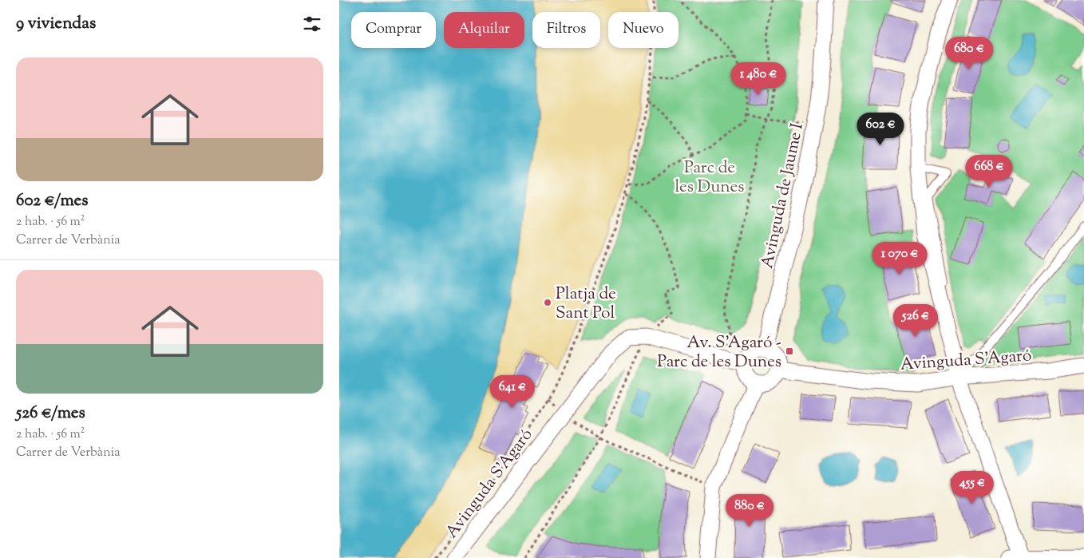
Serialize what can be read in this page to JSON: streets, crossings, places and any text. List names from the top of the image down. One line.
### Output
{"streets":{"street":["Avinguda de Jaume I","Avinguda S'Agaró"]},"crossings":[["Avinguda de Jaume I","Avinguda S'Agaró"]],"parks":["Parc de les Dunes"],"places":{"other":["Platja de Sant Pol"],"transit":["Av. S’Agaró - Parc de les Dunes"]},"page":{"heading":"9 viviendas","chip":["Comprar","Alquilar","Filtros","Nuevo"],"price":["680 €","1 480 €","602 €","668 €","1 070 €","526 €","641 €","455 €","880 €"],"list":[{"name":"602 €/mes","note":"2 hab. · 56 m² · Carrer de Verbània"},{"name":"526 €/mes","note":"2 hab. · 56 m² · Carrer de Verbània"}]}}
